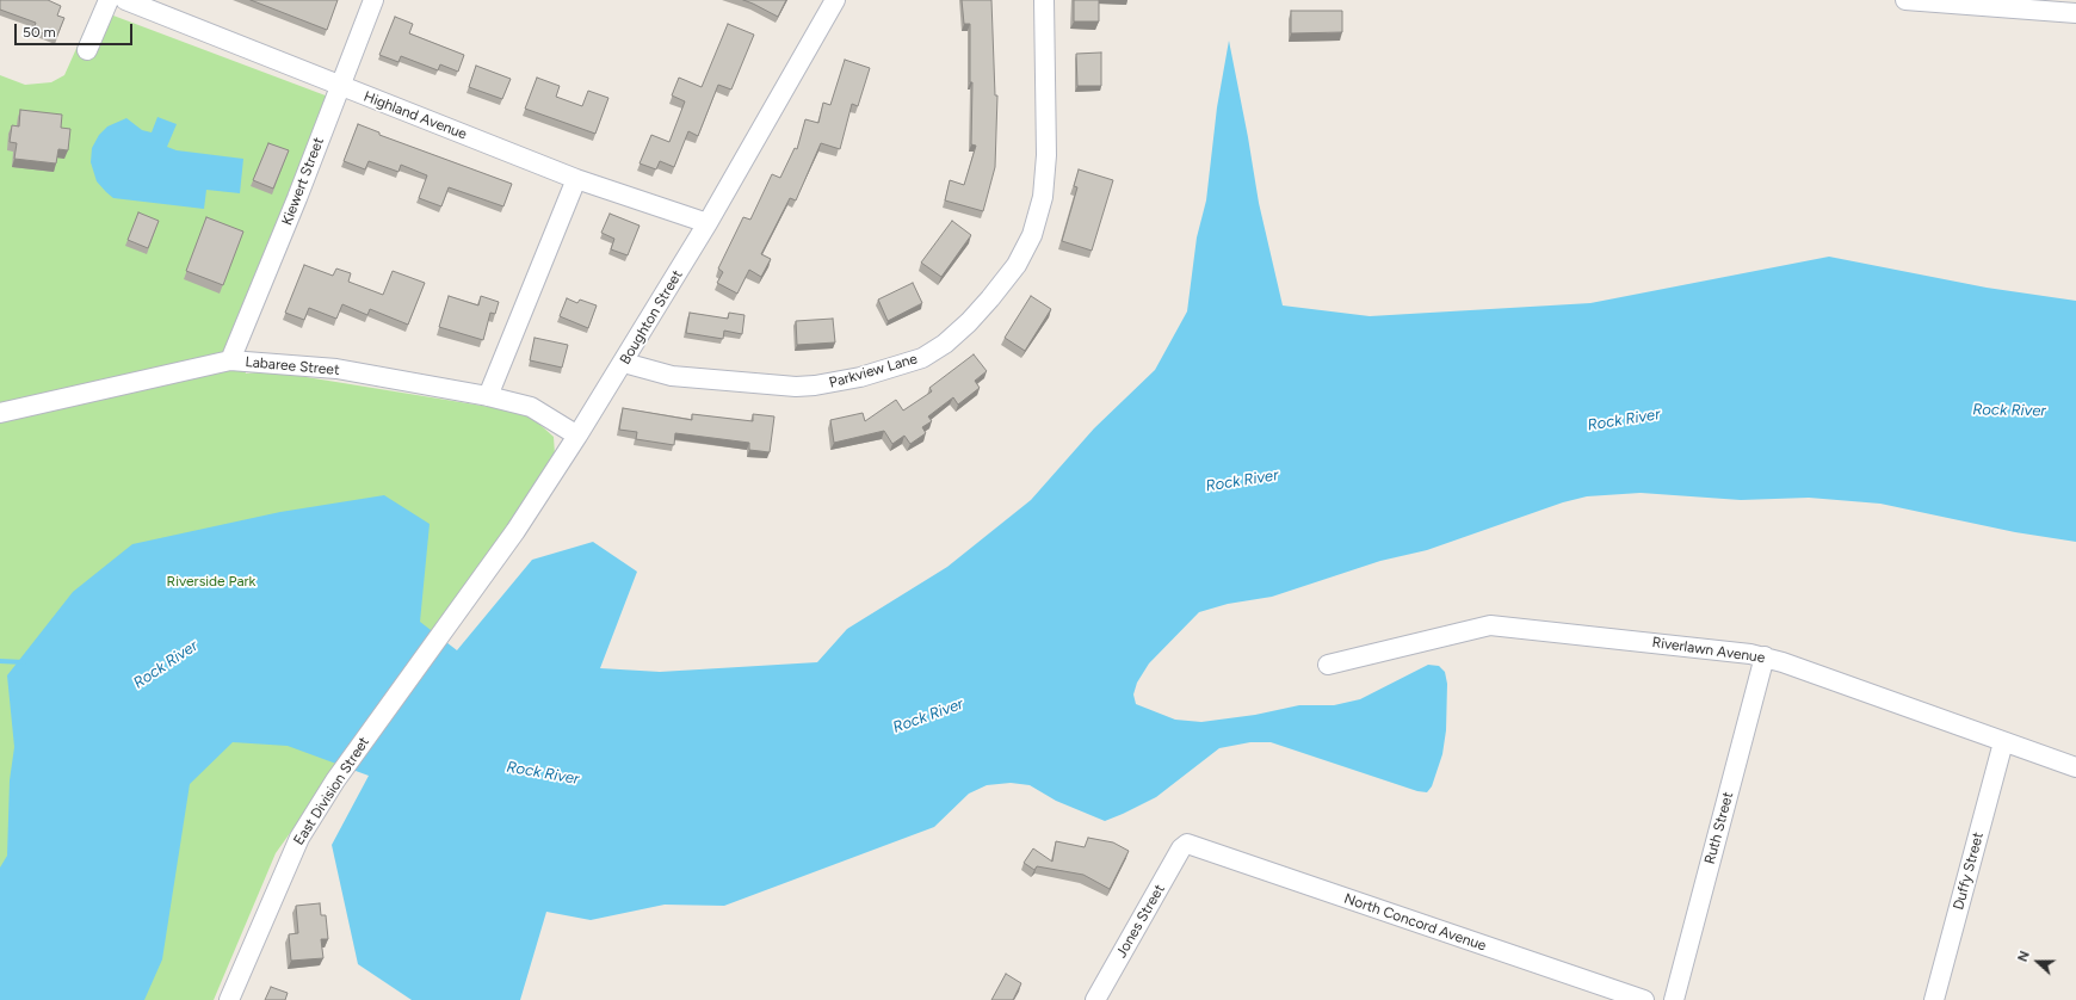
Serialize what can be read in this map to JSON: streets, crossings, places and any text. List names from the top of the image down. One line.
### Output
{"streets":{"street":["Highland Avenue","Kiewert Street","Boughton Street","Labaree Street","Parkview Lane","Riverlawn Avenue","East Division Street","Ruth Street","Duffy Street","Jones Street","North Concord Avenue"]},"crossings":[["Highland Avenue","Kiewert Street"],["Highland Avenue","Boughton Street"],["Kiewert Street","Labaree Street"],["Boughton Street","Labaree Street"],["Boughton Street","Parkview Lane"],["Boughton Street","East Division Street"],["Riverlawn Avenue","Ruth Street"],["Riverlawn Avenue","Duffy Street"],["Jones Street","North Concord Avenue"]],"water":["Rock River"],"parks":["Riverside Park"],"scale_bar":"50 m","north":"left"}
